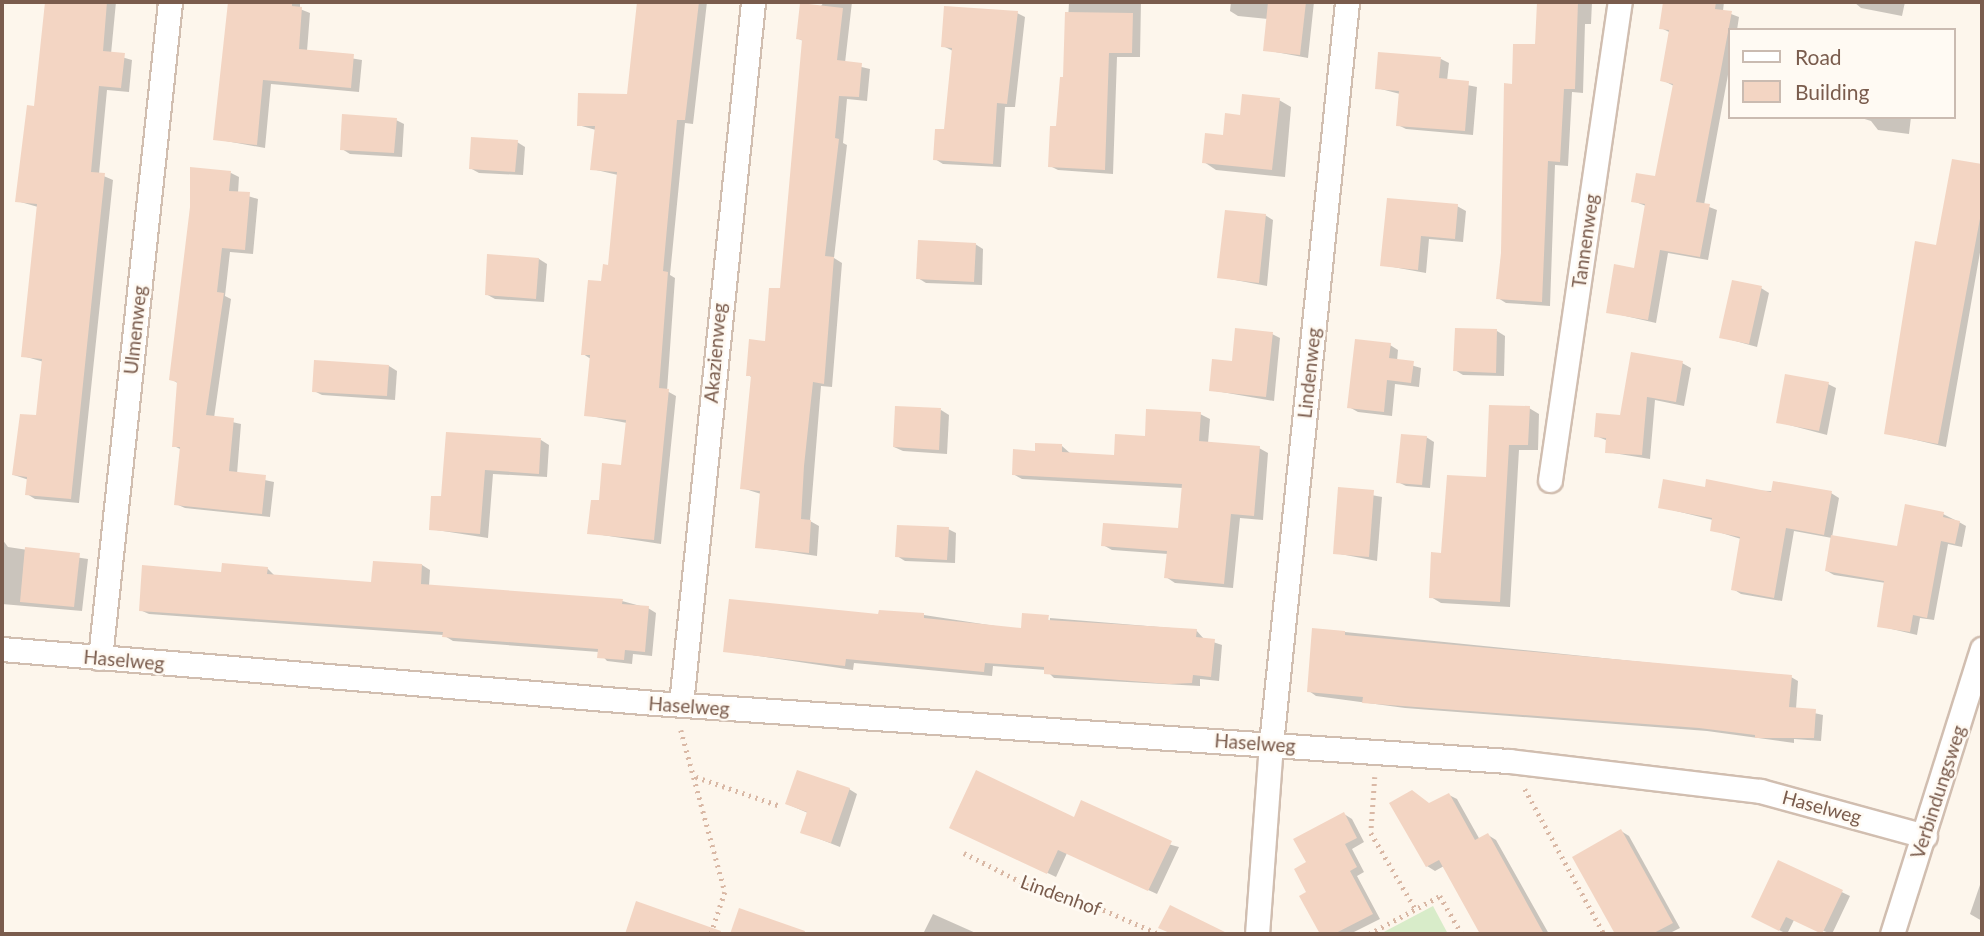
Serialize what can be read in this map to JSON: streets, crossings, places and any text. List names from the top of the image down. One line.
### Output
{"streets":{"street":["Tannenweg","Ulmenweg","Akazienweg","Lindenweg","Haselweg","Verbindungsweg"],"path":["Lindenhof"]},"crossings":[["Ulmenweg","Haselweg"],["Akazienweg","Haselweg"],["Lindenweg","Haselweg"],["Haselweg","Verbindungsweg"]],"legend":["Road","Building"]}
